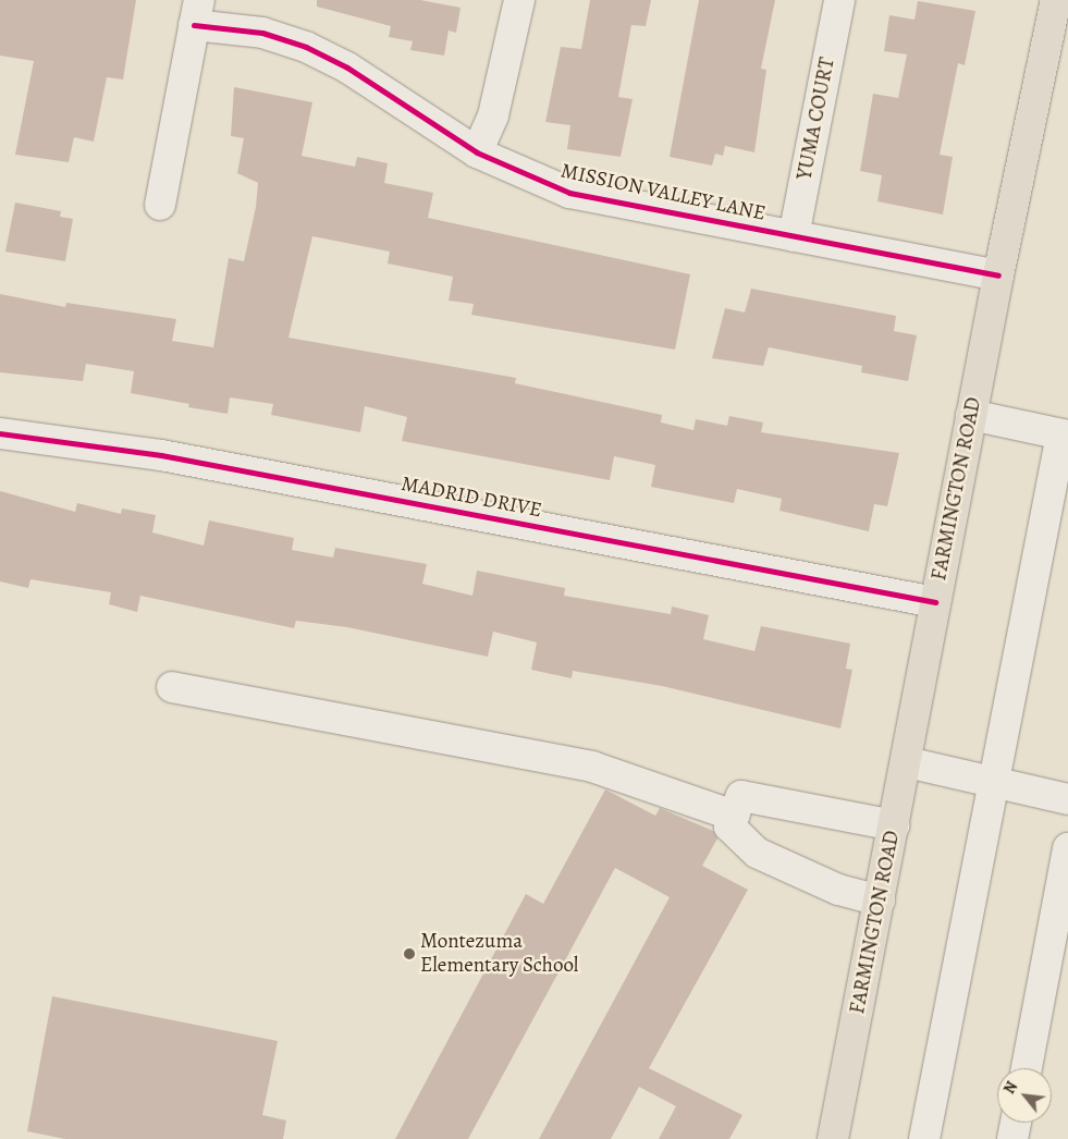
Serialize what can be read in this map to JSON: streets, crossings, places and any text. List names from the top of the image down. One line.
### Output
{"streets":{"main road":["FARMINGTON ROAD"],"street":["YUMA COURT","MISSION VALLEY LANE","MADRID DRIVE"]},"crossings":[["YUMA COURT","MISSION VALLEY LANE"],["MISSION VALLEY LANE","FARMINGTON ROAD"],["FARMINGTON ROAD","MADRID DRIVE"]],"places":["Montezuma Elementary School"],"north":"top left"}
